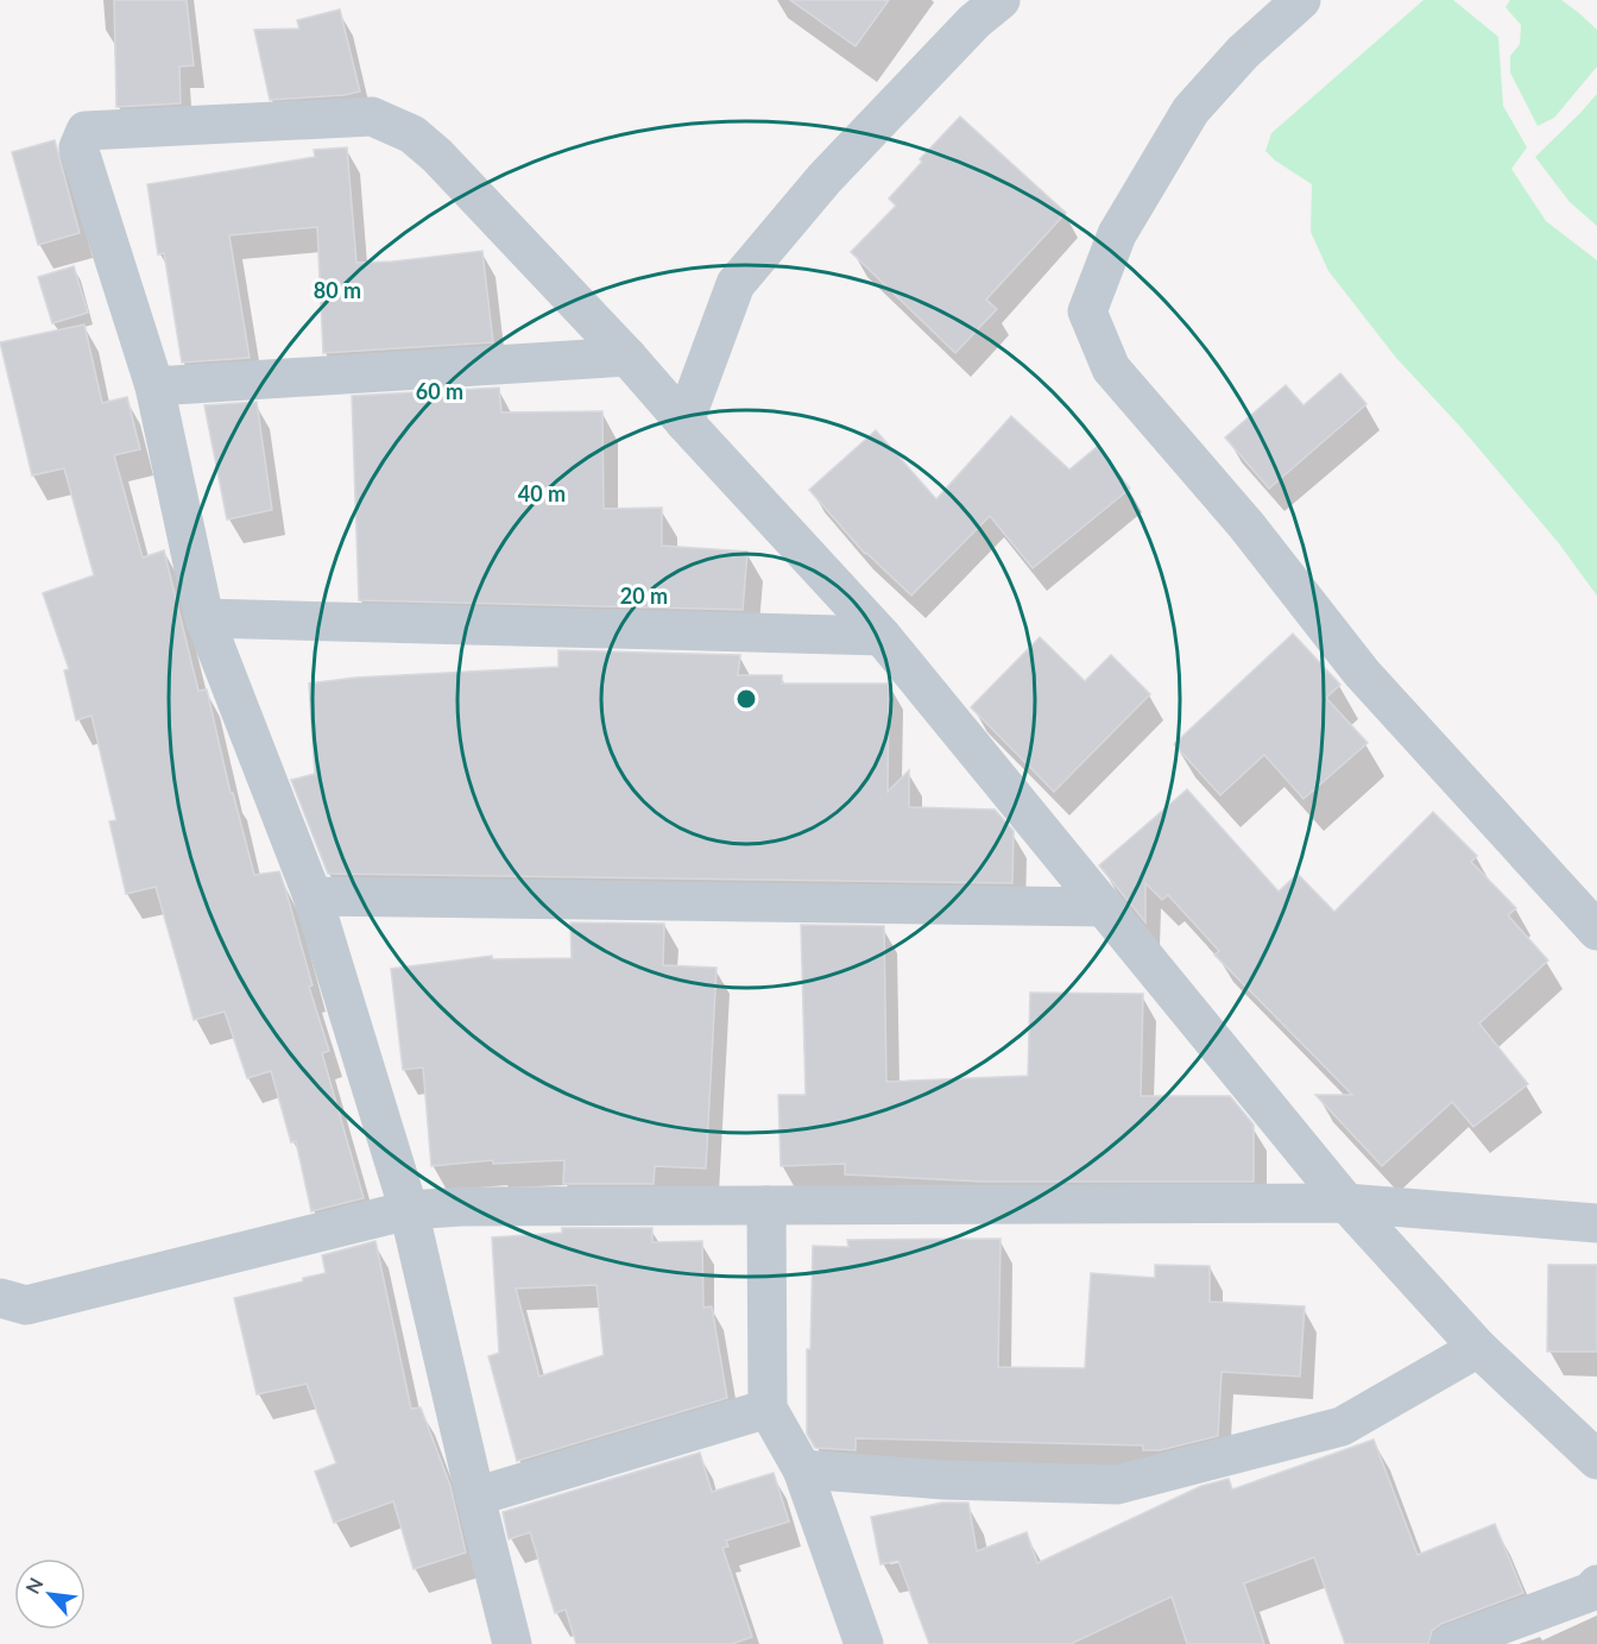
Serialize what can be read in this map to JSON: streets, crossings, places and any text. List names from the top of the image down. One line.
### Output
{"north":"top left","rings":["80 m","60 m","40 m","20 m"]}
